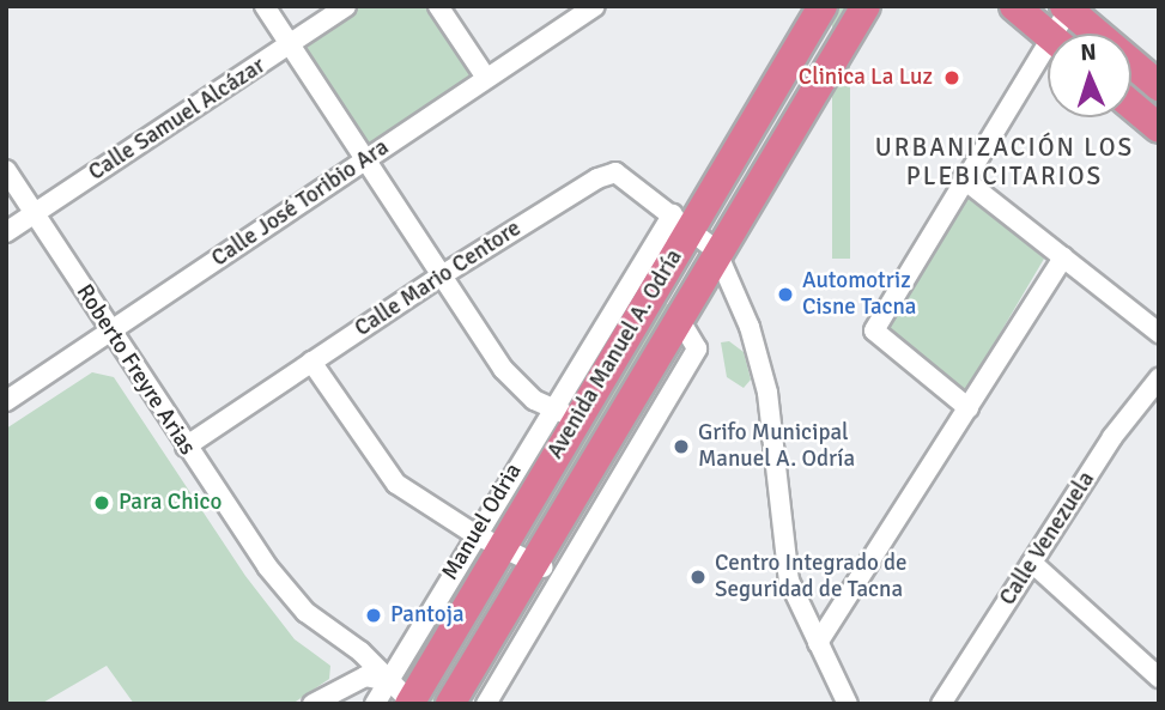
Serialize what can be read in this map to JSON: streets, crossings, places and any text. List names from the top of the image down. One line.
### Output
{"streets":{"highway":["Avenida Manuel A. Odría"],"street":["Calle Samuel Alcázar","Calle José Toribio Ara","Calle Mario Centore","Roberto Freyre Arias","Manuel Odria","Calle Venezuela"]},"crossings":[["Calle Samuel Alcázar","Roberto Freyre Arias"],["Calle José Toribio Ara","Roberto Freyre Arias"],["Calle Mario Centore","Avenida Manuel A. Odría"],["Calle Mario Centore","Roberto Freyre Arias"],["Avenida Manuel A. Odría","Roberto Freyre Arias"],["Avenida Manuel A. Odría","Manuel Odria"],["Roberto Freyre Arias","Manuel Odria"]],"districts":["URBANIZACIÓN LOS PLEBICITARIOS"],"places":["Clinica La Luz","Automotriz Cisne Tacna","Grifo Municipal Manuel A. Odría","Para Chico","Centro Integrado de Seguridad de Tacna","Pantoja"],"north":"top"}
